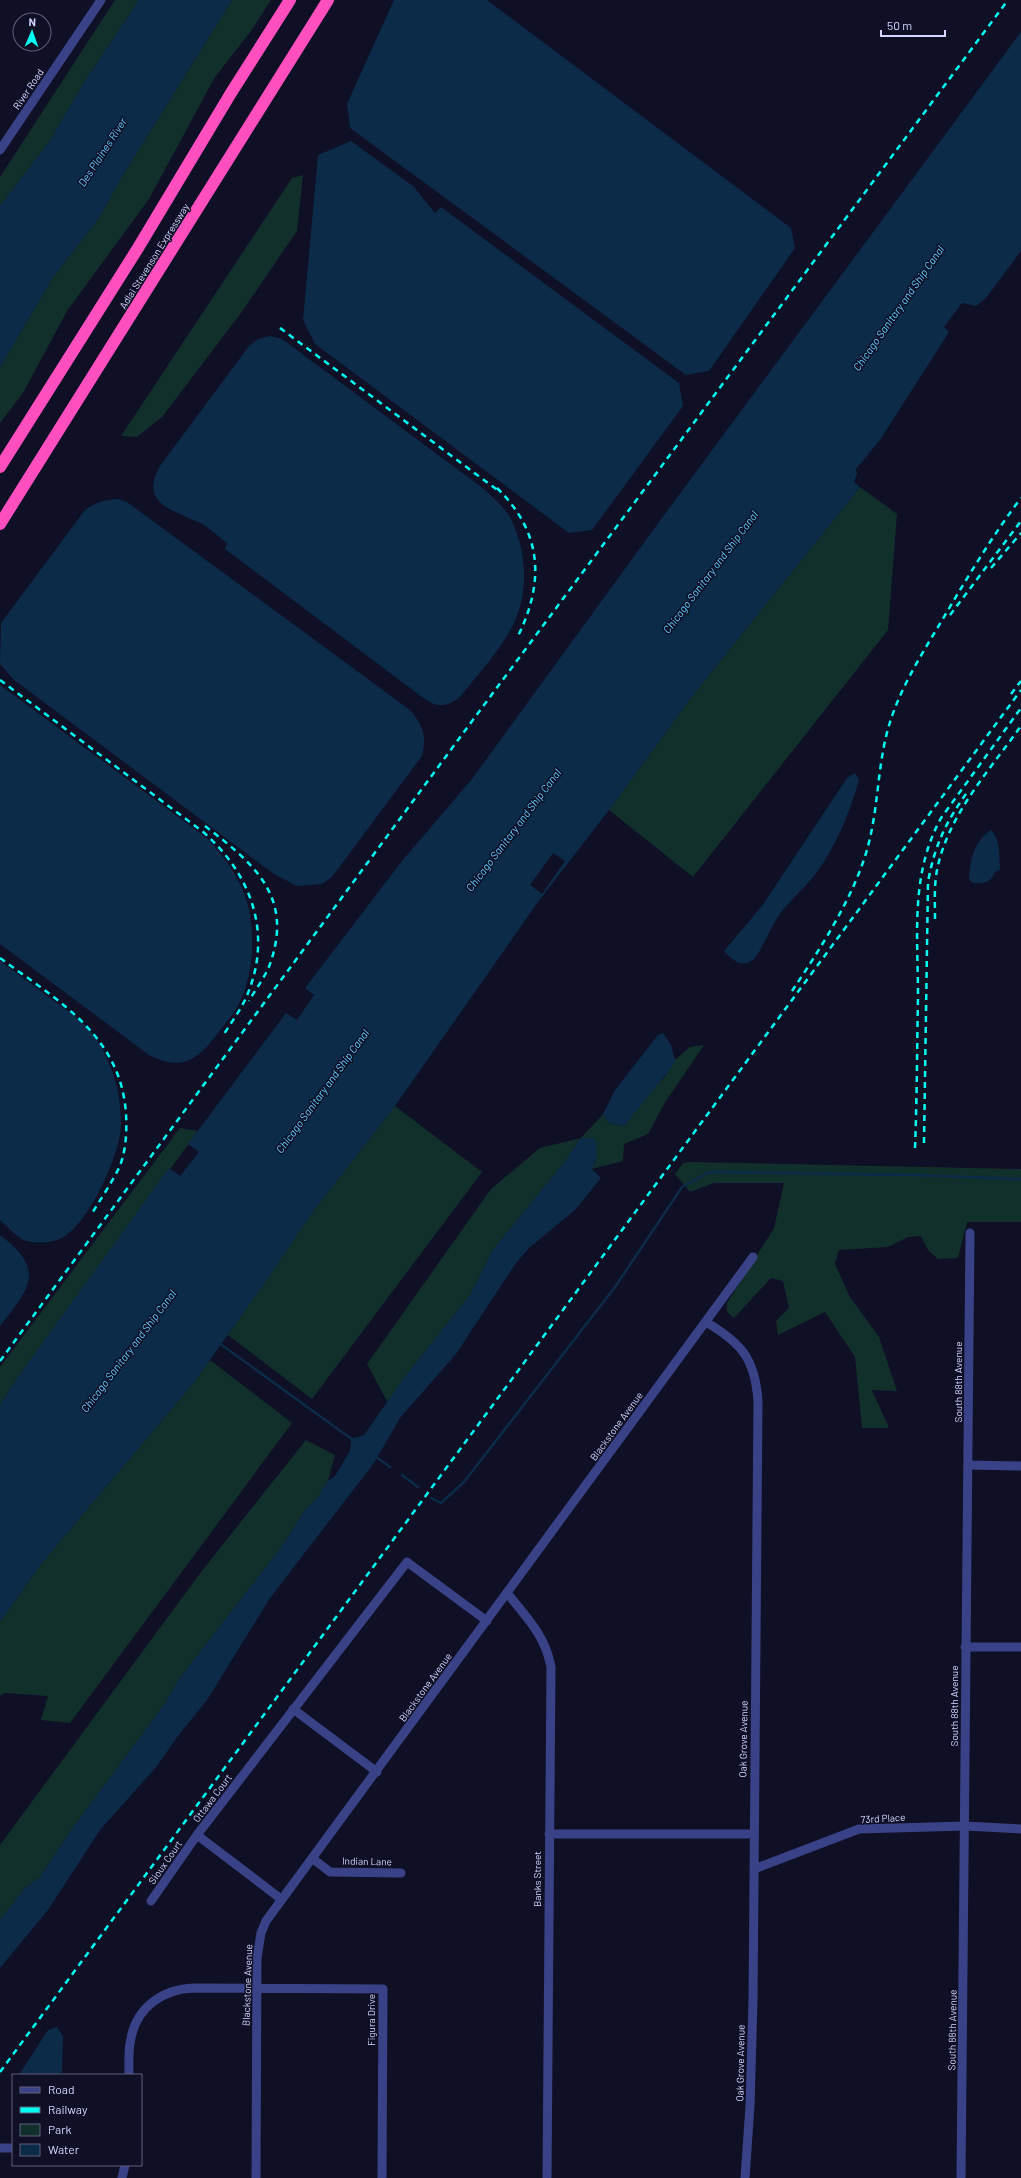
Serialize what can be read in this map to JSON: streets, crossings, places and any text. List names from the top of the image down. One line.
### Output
{"streets":{"highway":["Adlai Stevenson Expressway"],"street":["River Road","South 88th Avenue","Blackstone Avenue","Oak Grove Avenue","Ottawa Court","73rd Place","Indian Lane","Sioux Court","Banks Street","Figura Drive"]},"crossings":[["South 88th Avenue","73rd Place"],["Blackstone Avenue","Oak Grove Avenue"],["Blackstone Avenue","Ottawa Court"],["Blackstone Avenue","Indian Lane"],["Blackstone Avenue","Banks Street"],["Blackstone Avenue","Figura Drive"],["Oak Grove Avenue","73rd Place"],["Ottawa Court","Sioux Court"]],"water":["Des Plaines River","Chicago Sanitary and Ship Canal"],"legend":["Road","Railway","Park","Water"],"scale_bar":"50 m","north":"top"}
